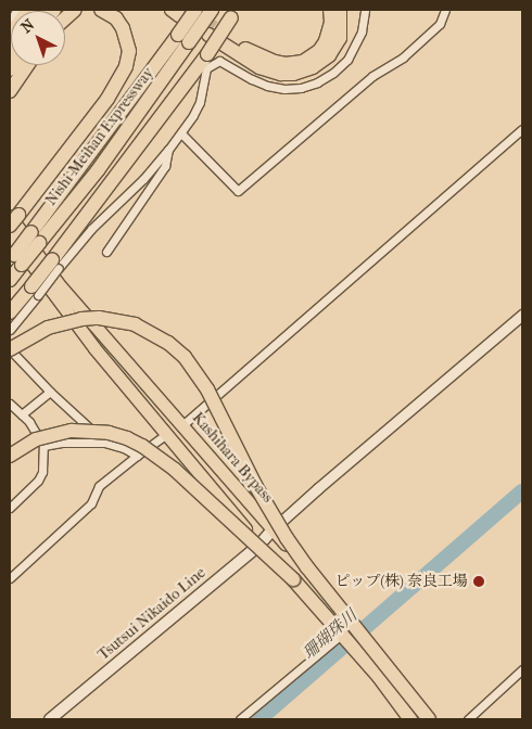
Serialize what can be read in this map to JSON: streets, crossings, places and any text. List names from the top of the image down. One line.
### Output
{"streets":{"highway":["Nishi-Meihan Expressway","Kashihara Bypass"],"main road":["Tsutsui Nikaido Line"]},"crossings":[["Kashihara Bypass","Tsutsui Nikaido Line"]],"water":["珊瑚珠川"],"places":["ピップ(株) 奈良工場"],"north":"top left"}
